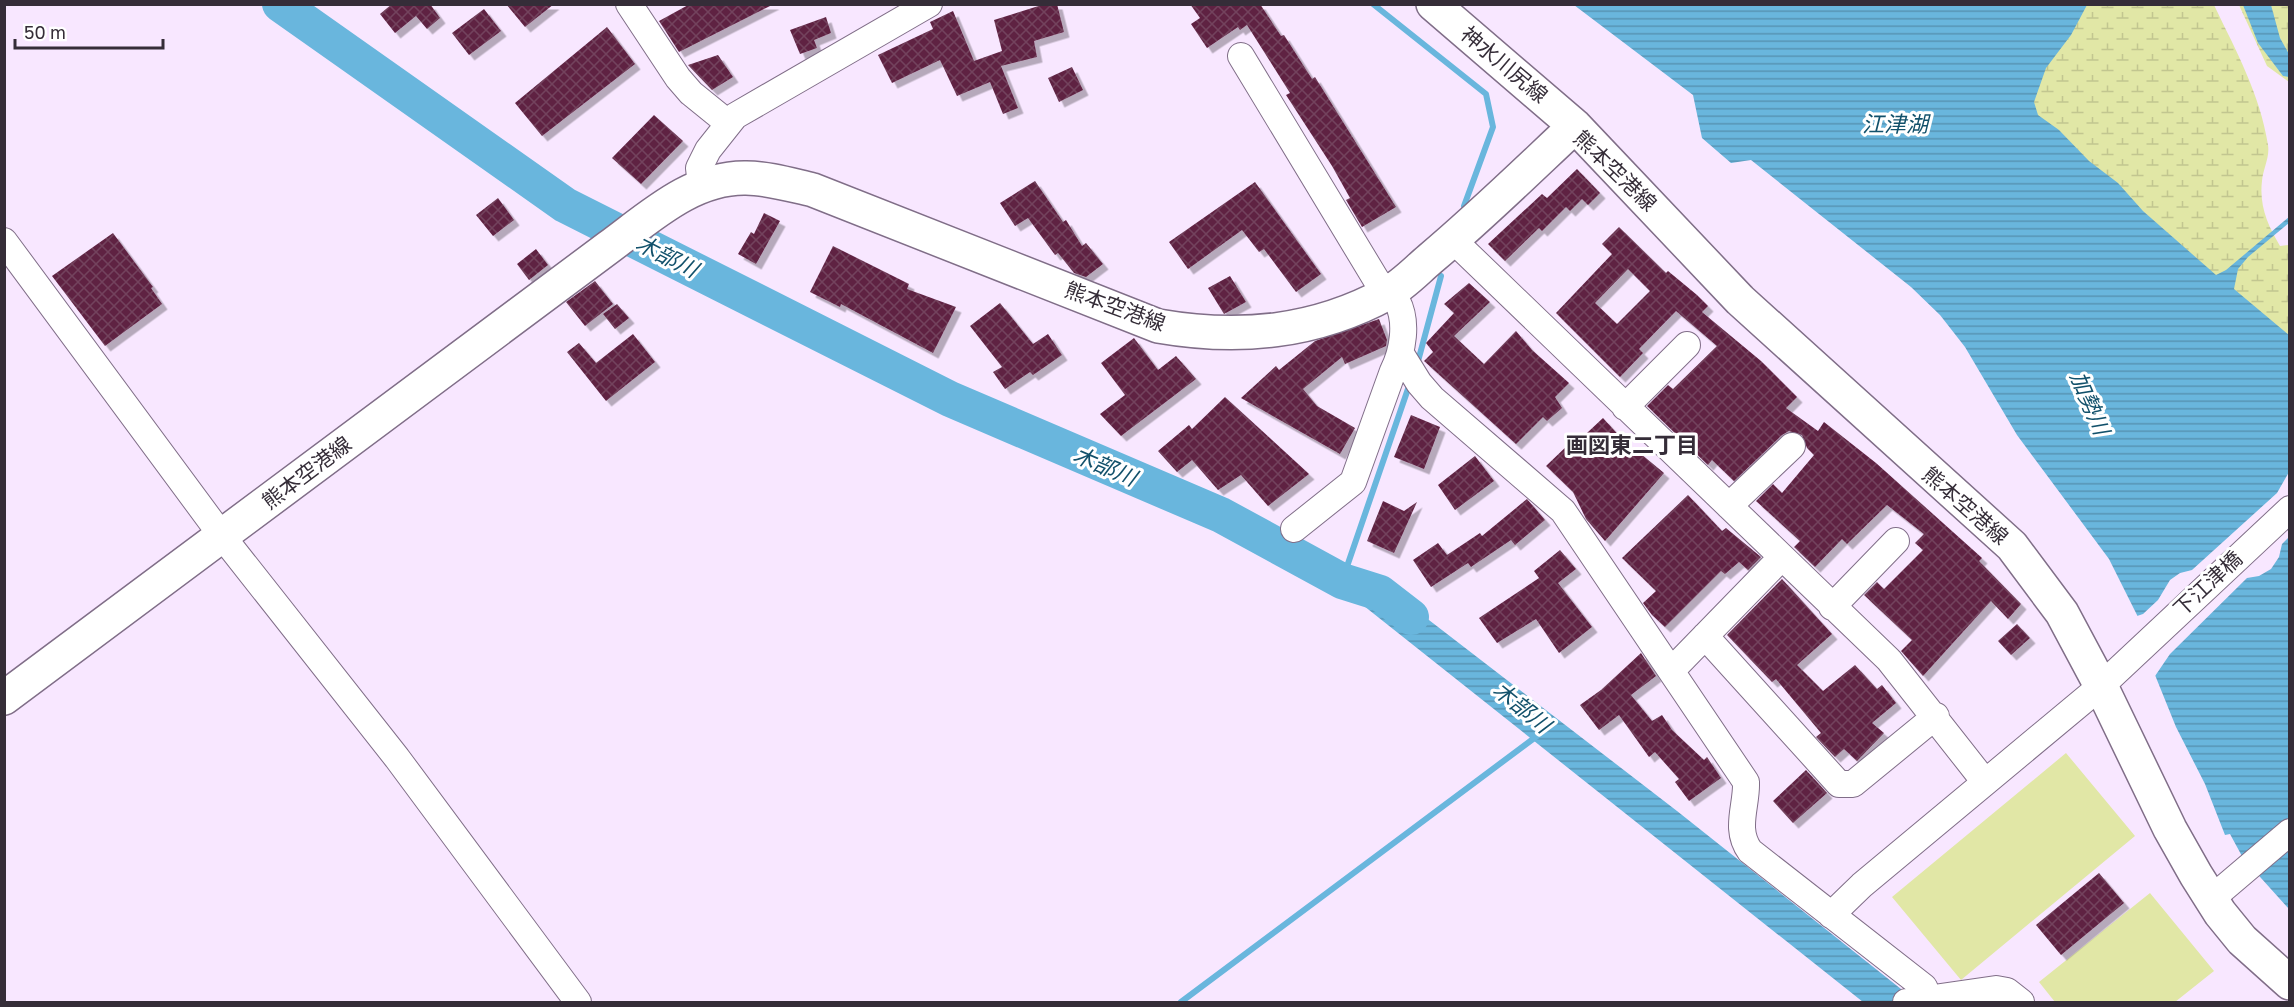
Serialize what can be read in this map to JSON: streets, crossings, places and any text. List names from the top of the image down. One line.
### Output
{"streets":{"main road":["神水川尻線","熊本空港線"],"street":["下江津橋"]},"crossings":[["神水川尻線","熊本空港線"],["熊本空港線","下江津橋"]],"districts":["画図東二丁目"],"water":["江津湖","木部川","加勢川"],"scale_bar":"50 m"}
